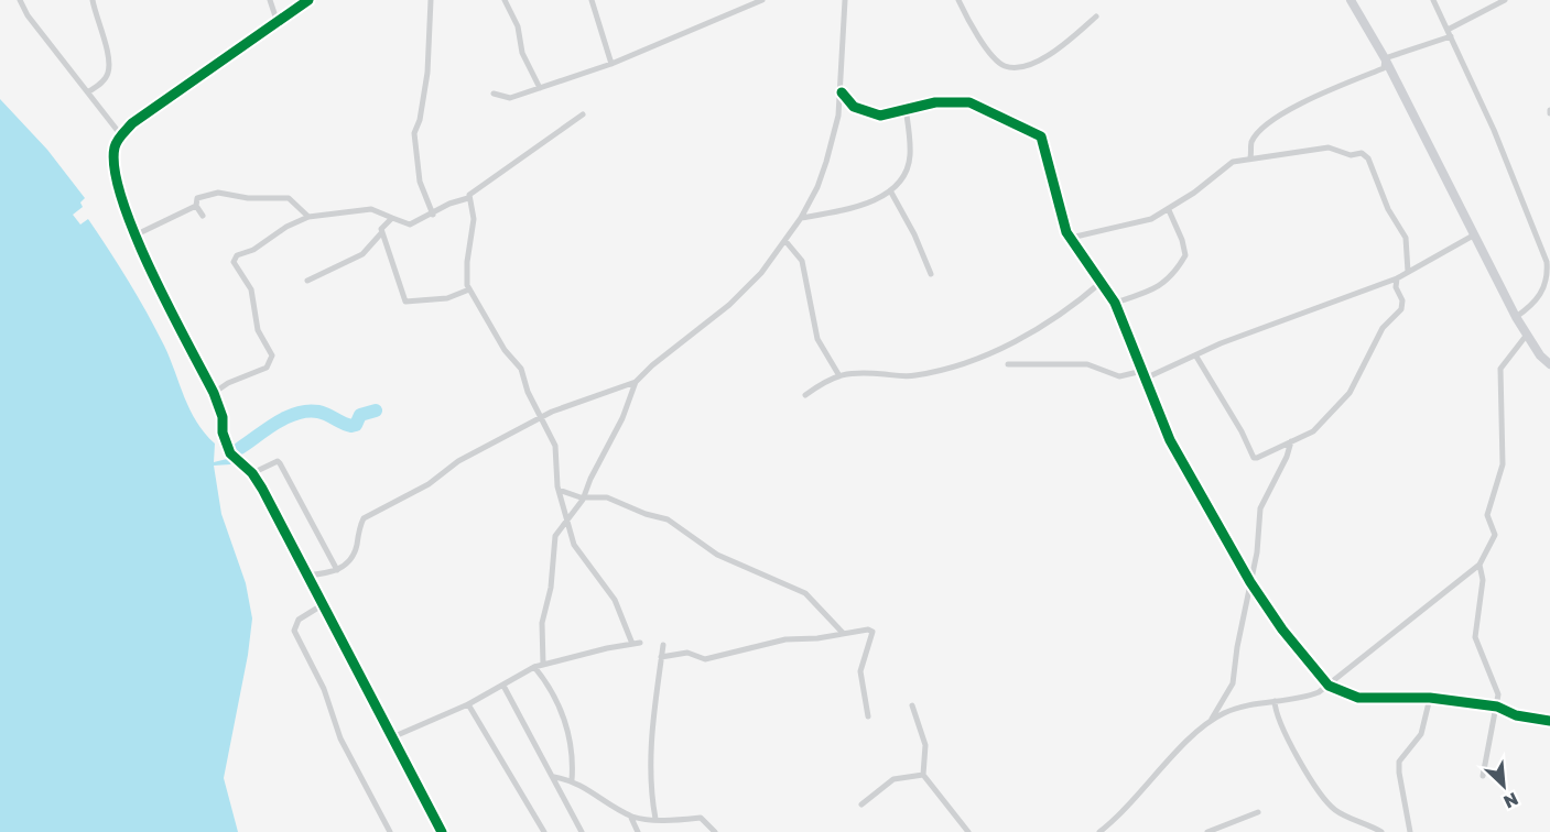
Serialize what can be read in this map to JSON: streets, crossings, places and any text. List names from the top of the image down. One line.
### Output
{"north":"bottom right"}
